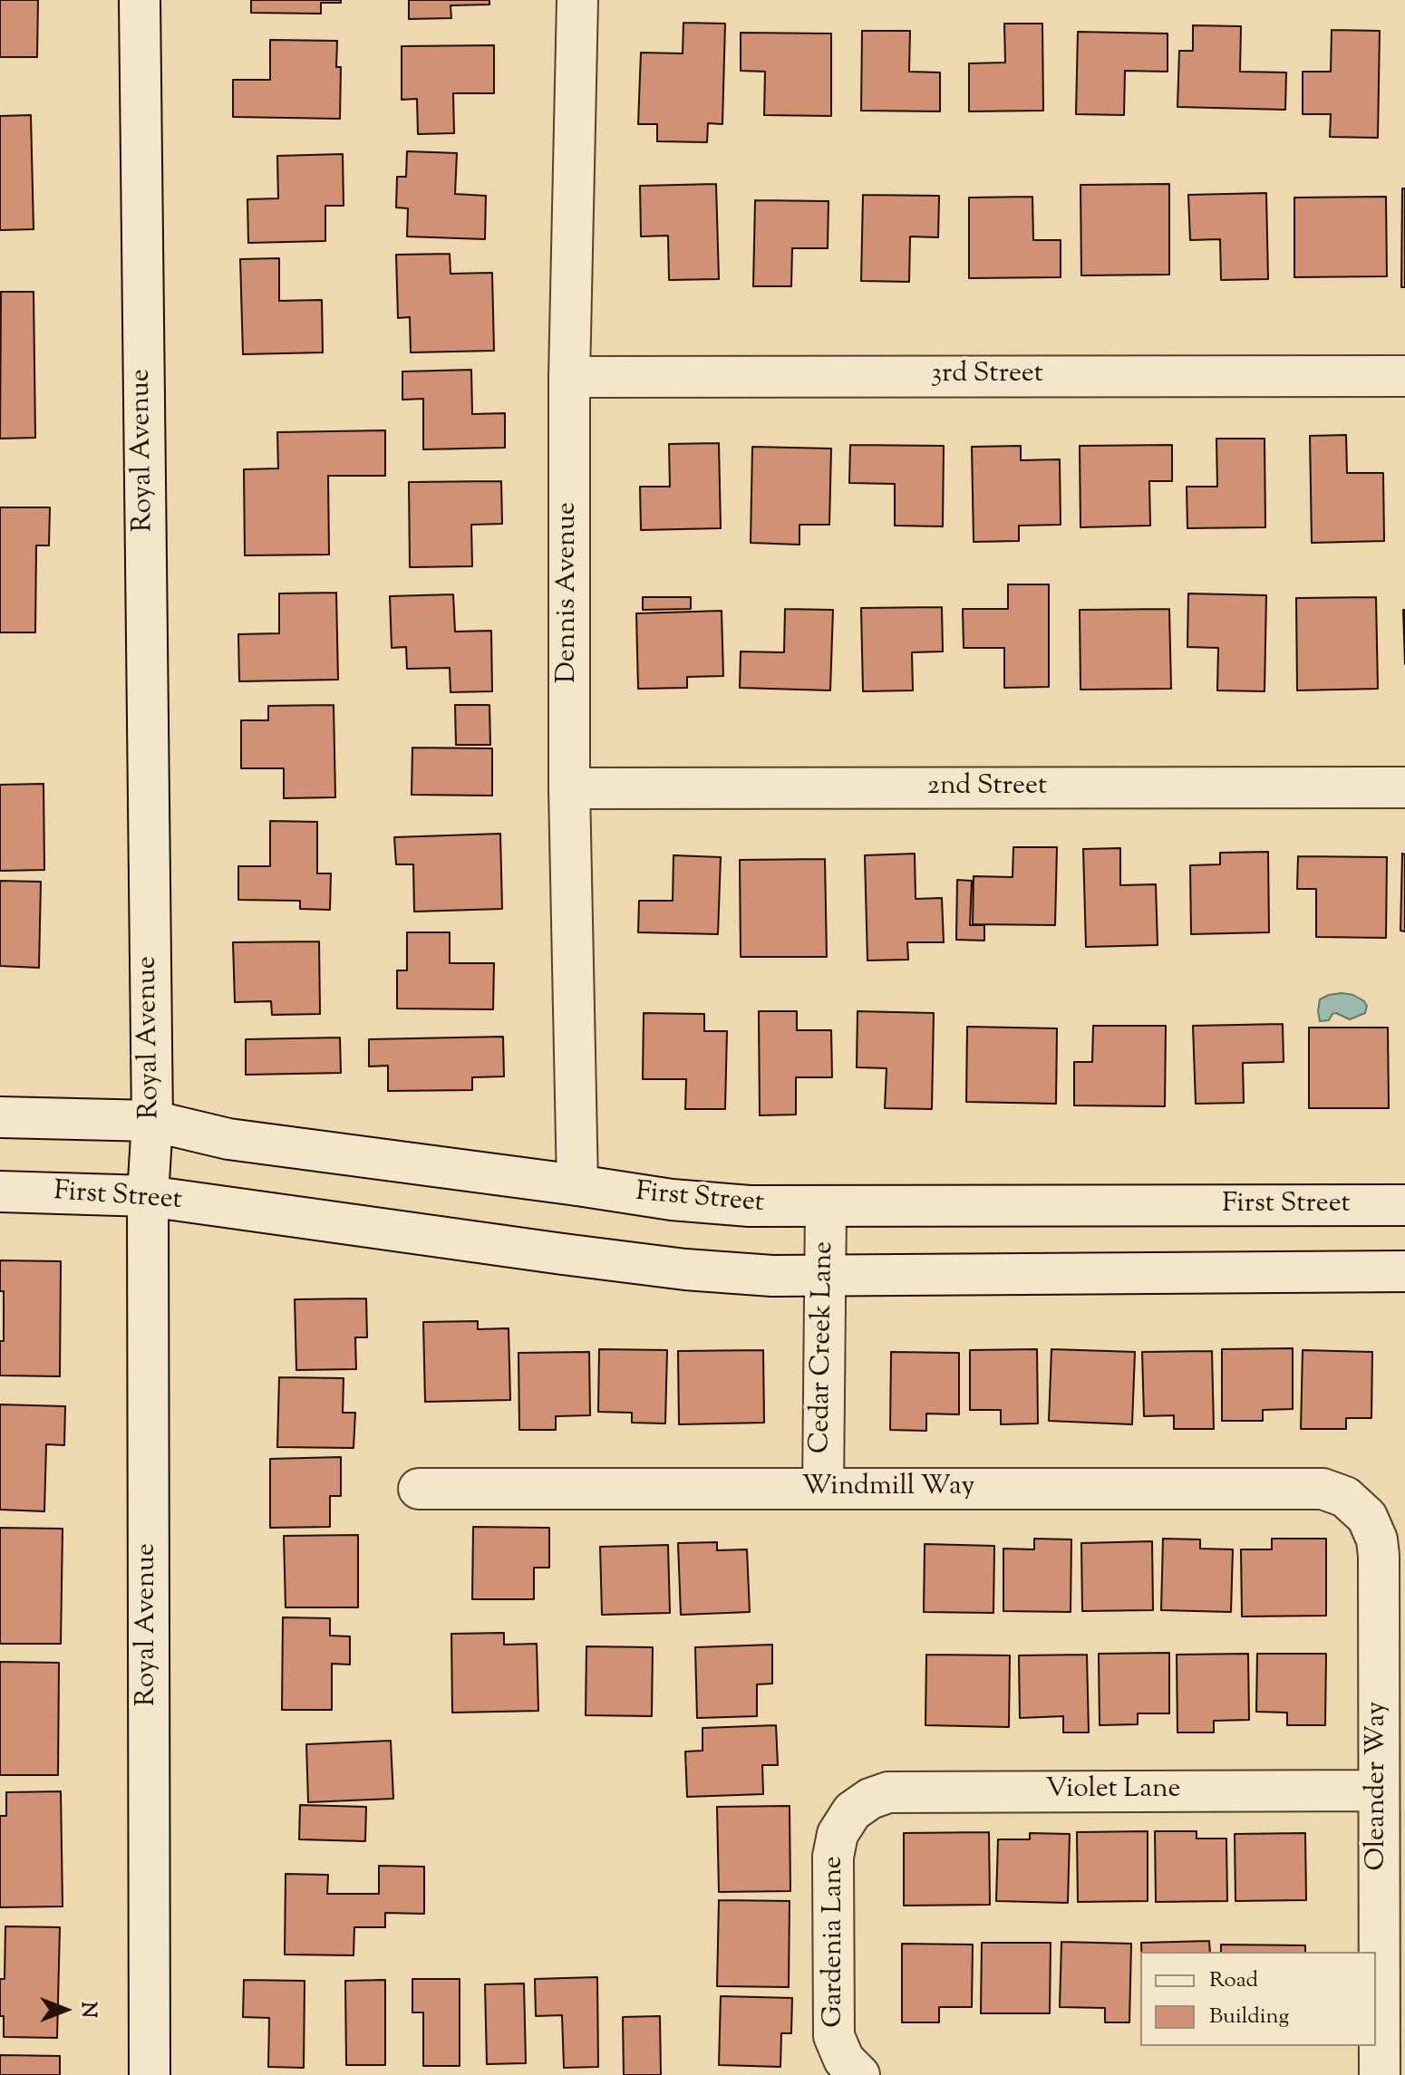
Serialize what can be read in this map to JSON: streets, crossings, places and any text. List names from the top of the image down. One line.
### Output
{"streets":{"street":["3rd Street","Royal Avenue","Dennis Avenue","2nd Street","First Street","Cedar Creek Lane","Windmill Way","Oleander Way","Violet Lane","Gardenia Lane"]},"crossings":[["3rd Street","Dennis Avenue"],["Royal Avenue","First Street"],["Dennis Avenue","2nd Street"],["Dennis Avenue","First Street"],["First Street","Cedar Creek Lane"],["Cedar Creek Lane","Windmill Way"],["Windmill Way","Oleander Way"],["Oleander Way","Violet Lane"],["Violet Lane","Gardenia Lane"]],"legend":["Road","Building"],"north":"right"}
